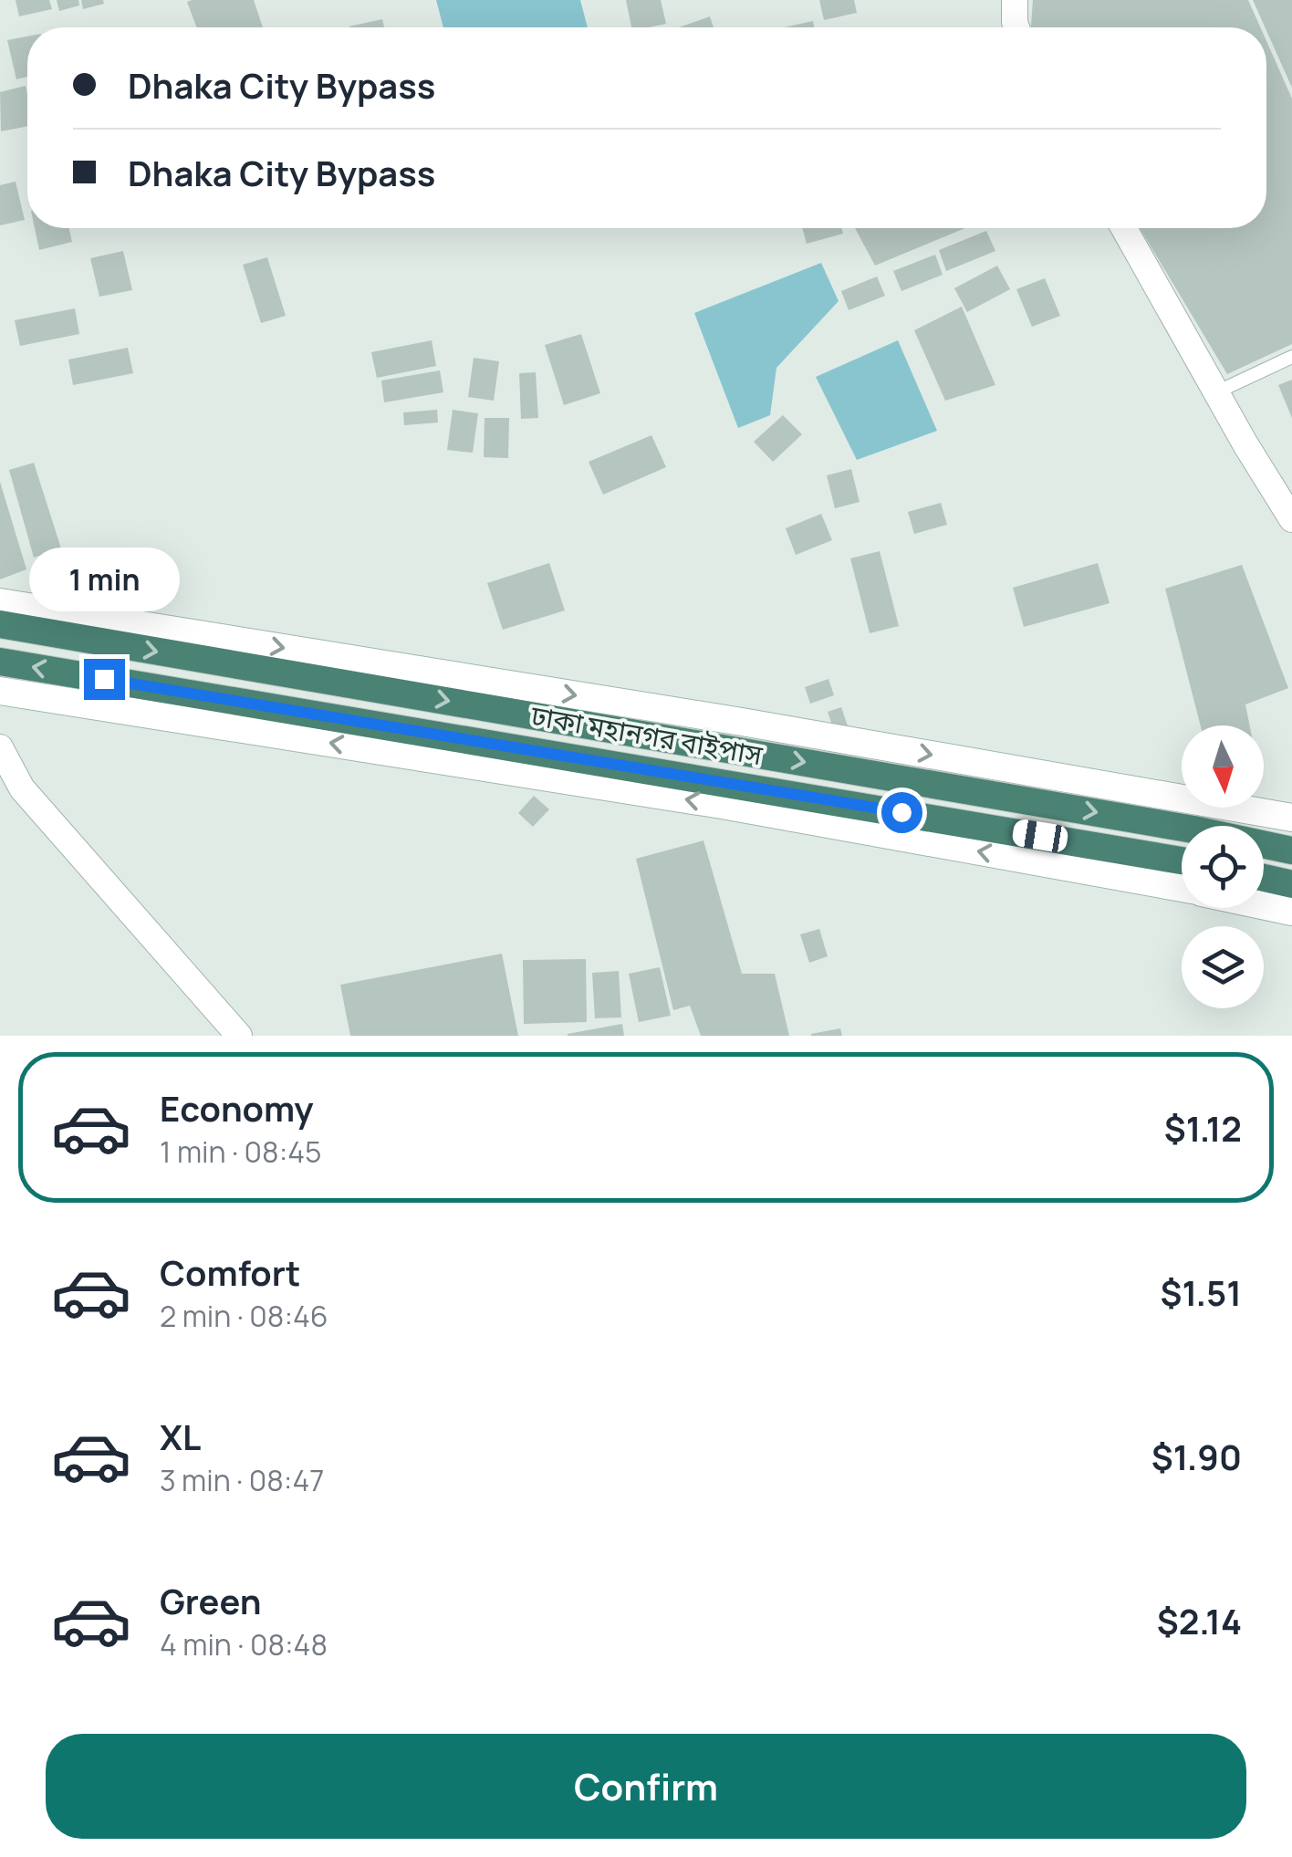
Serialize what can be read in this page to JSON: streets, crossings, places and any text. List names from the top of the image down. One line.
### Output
{"streets":{"highway":["ঢাকা মহানগর বাইপাস"]},"north":"bottom","page":{"banner":["Dhaka City Bypass","Dhaka City Bypass"],"bubble":"1 min","list":[{"name":"Economy","note":"1 min · 08:45","value":"$1.12"},{"name":"Comfort","note":"2 min · 08:46","value":"$1.51"},{"name":"XL","note":"3 min · 08:47","value":"$1.90"},{"name":"Green","note":"4 min · 08:48","value":"$2.14"}],"buttons":"Confirm"}}
